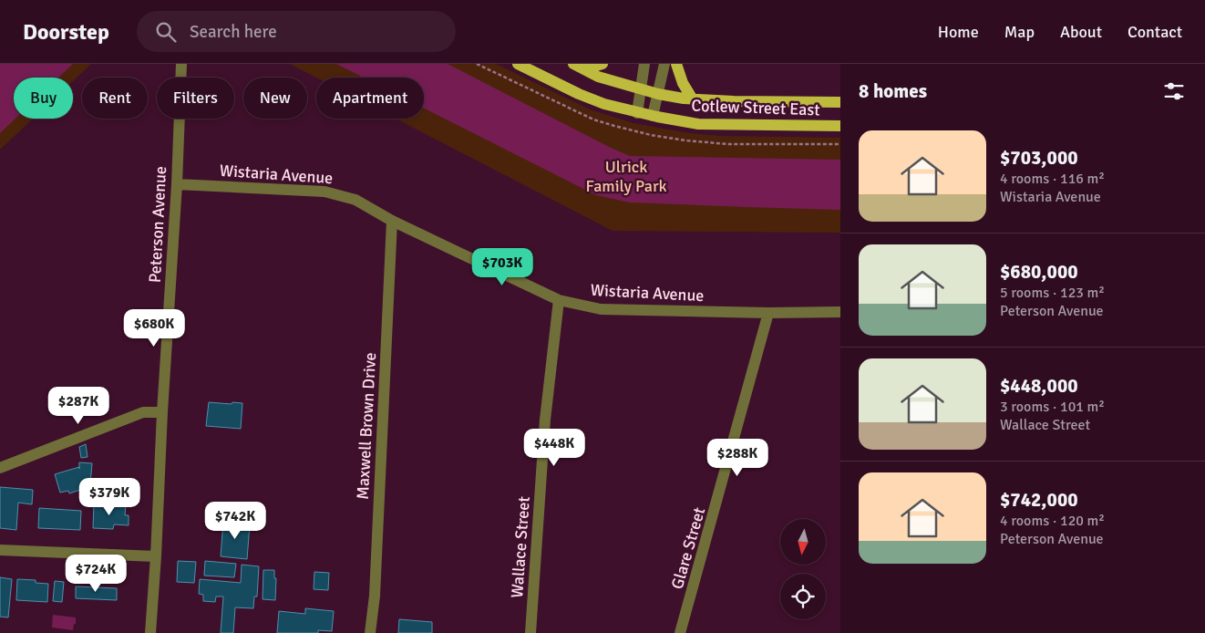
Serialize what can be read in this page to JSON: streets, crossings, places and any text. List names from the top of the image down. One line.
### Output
{"streets":{"main road":["Cotlew Street East"],"street":["Wistaria Avenue","Peterson Avenue","Maxwell Brown Drive","Wallace Street","Glare Street"]},"crossings":[["Wistaria Avenue","Peterson Avenue"],["Wistaria Avenue","Maxwell Brown Drive"],["Wistaria Avenue","Wallace Street"],["Wistaria Avenue","Glare Street"]],"parks":["Ulrick Family Park"],"north":"bottom","page":{"header":"Doorstep","search":"Search here","nav":["Home","Map","About","Contact"],"heading":"8 homes","chip":["Buy","Rent","Filters","New","Apartment"],"list":[{"name":"$703,000","note":"4 rooms · 116 m² · Wistaria Avenue"},{"name":"$680,000","note":"5 rooms · 123 m² · Peterson Avenue"},{"name":"$448,000","note":"3 rooms · 101 m² · Wallace Street"},{"name":"$742,000","note":"4 rooms · 120 m² · Peterson Avenue"}],"price":["$703K","$680K","$287K","$448K","$288K","$379K","$742K","$724K"]}}
